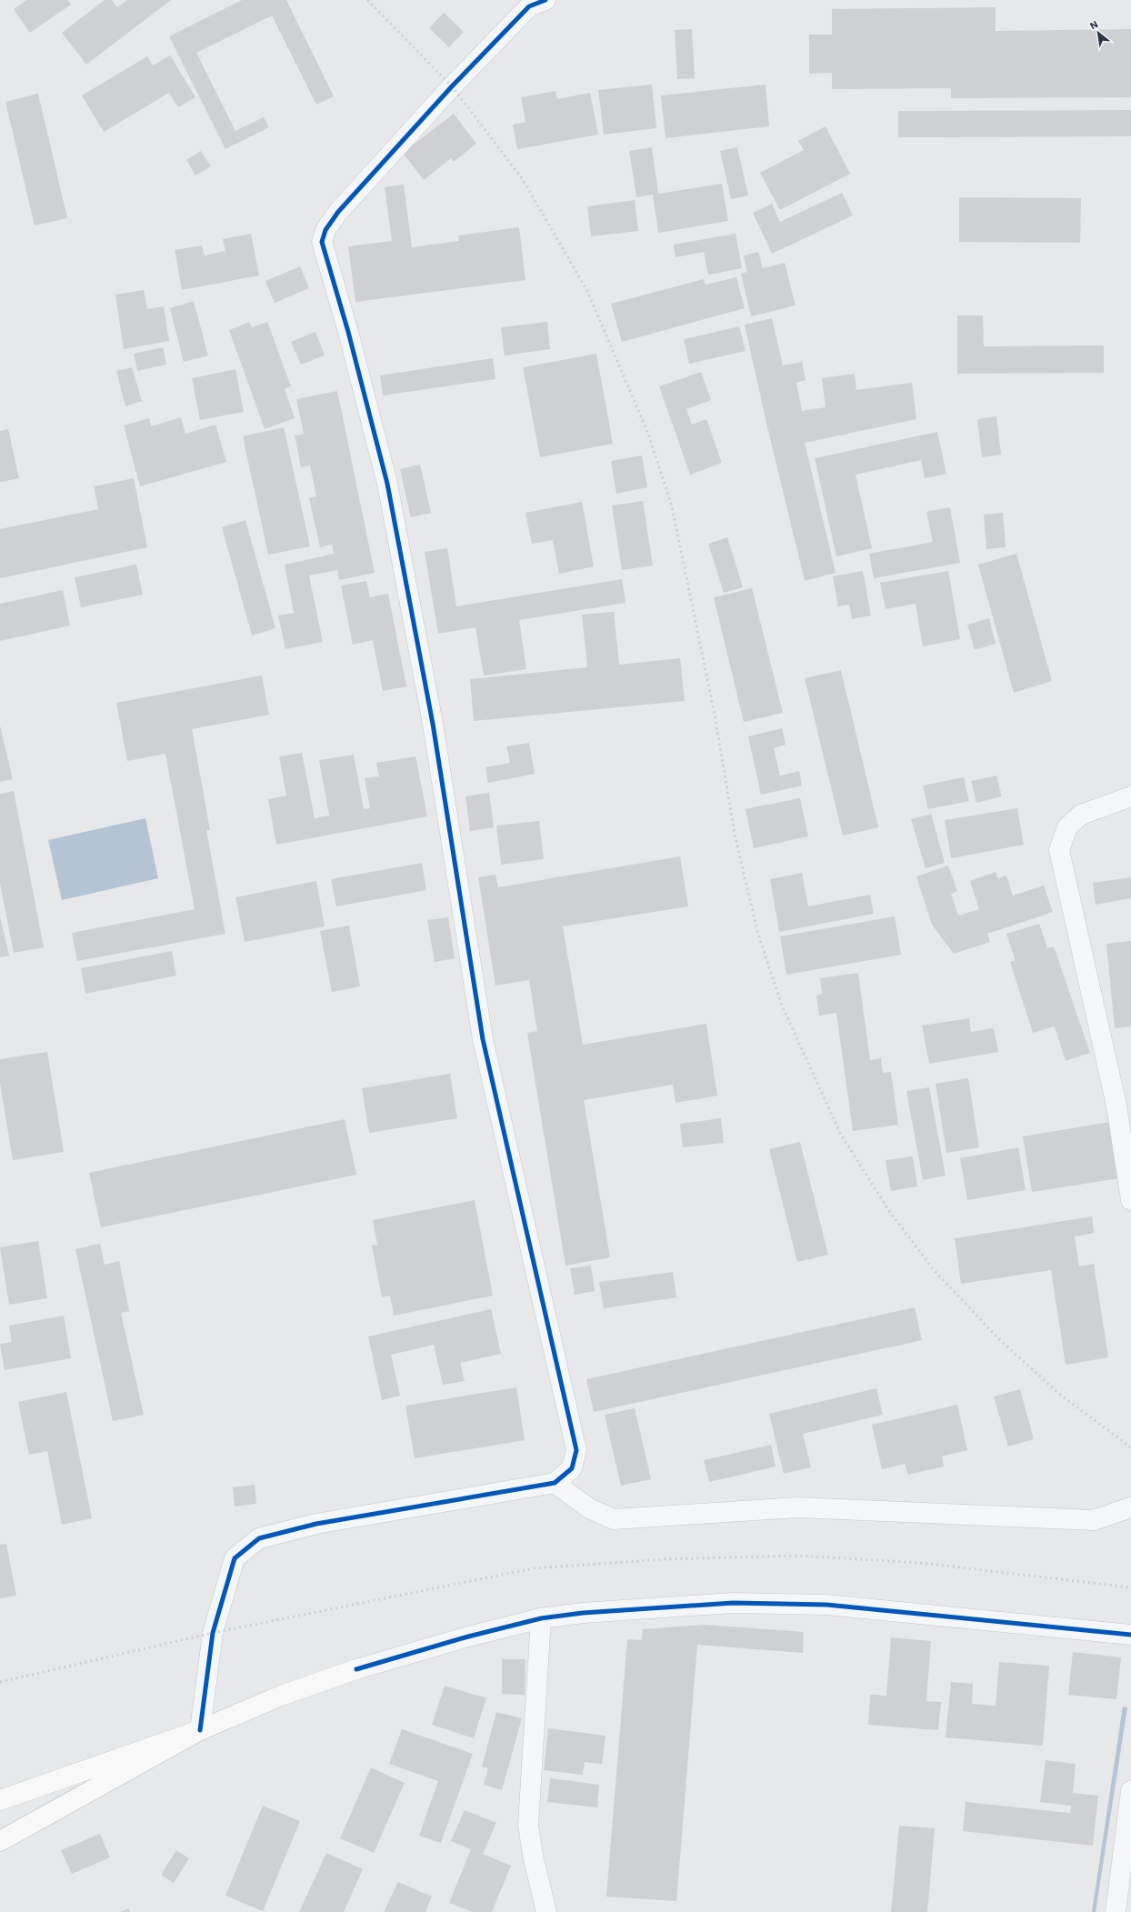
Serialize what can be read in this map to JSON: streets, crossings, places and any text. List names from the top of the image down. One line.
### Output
{"north":"top left"}
